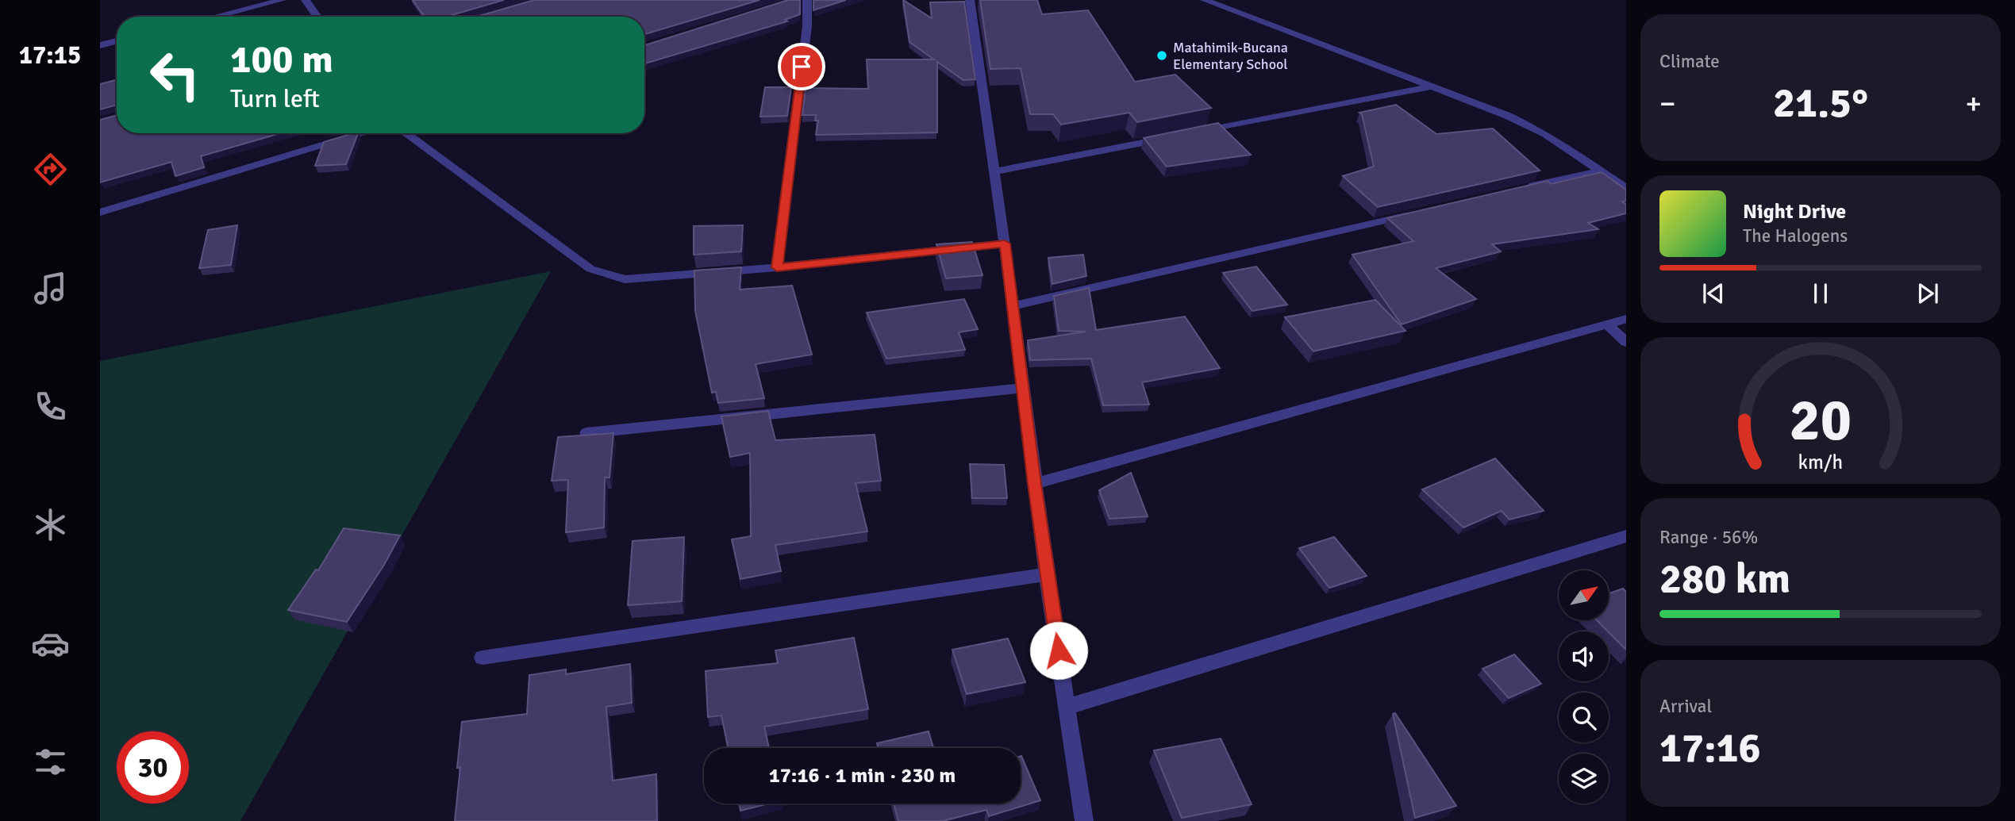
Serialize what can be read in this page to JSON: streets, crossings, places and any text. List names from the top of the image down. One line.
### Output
{"places":["Matahimik-Bucana Elementary School"],"north":"top right","page":{"tabs":"17:15","tile":["Climate",["Range · 56%","280 km"],["Arrival","17:16"]],"turn":["100 m","Turn left"],"heat":["−","21.5°","+"],"song":["Night Drive","The Halogens"],"limit":"30","trip":"17:16 · 1 min · 230 m","gauge":["20","km/h"]}}
